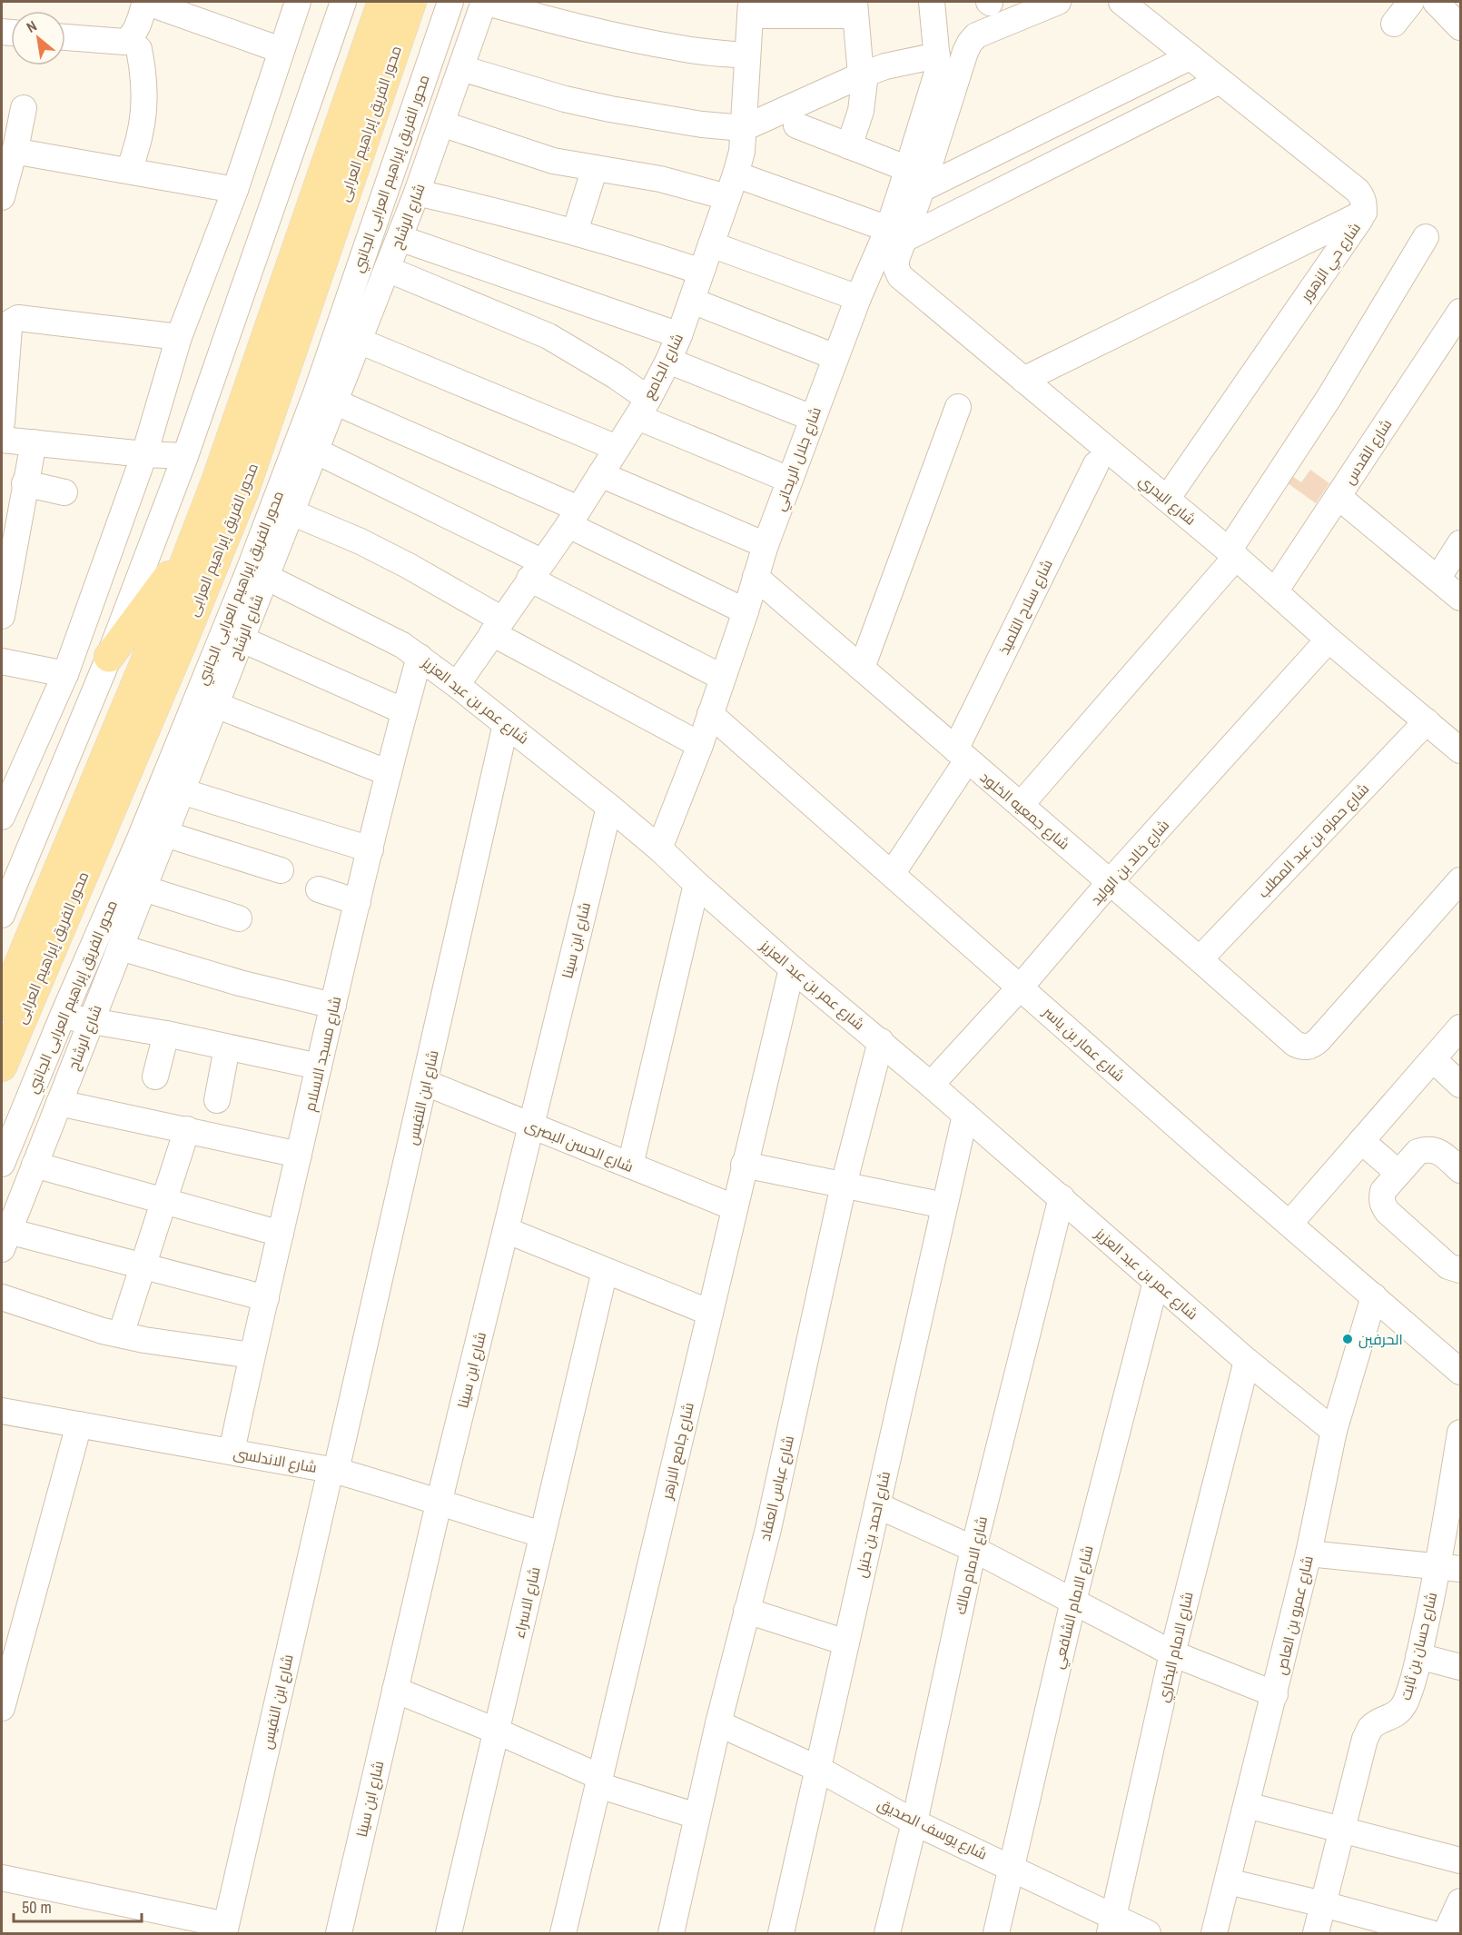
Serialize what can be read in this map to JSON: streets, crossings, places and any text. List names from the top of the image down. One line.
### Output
{"streets":{"main road":["محور الفريق إبراهيم العرابى"],"street":["محور الفريق إبراهيم العرابى الجانبي","شارع الرشاح","شارع حي الزهور","شارع الجامع","شارع القدس","شارع جلال الريحاني","شارع البدري","شارع سلاح التلميذ","شارع عمر بن عبد العزيز","شارع جمعيه الخلود","شارع حمزه بن عبد المطلب","شارع خالد بن الوليد","شارع ابن سينا","شارع عمار بن ياسر","شارع مسجد الاسلام","شارع ابن النفيس","شارع الحسن البصرى","شارع جامع الازهر","شارع الاندلسى","شارع عباس العقاد","شارع احمد بن حنبل","شارع الامام مالك","شارع الاسراء","شارع الامام الشافعي","شارع عمرو بن العاص","شارع حسان بن ثابت","شارع الامام البخاري","شارع يوسف الصديق"]},"crossings":[["محور الفريق إبراهيم العرابى الجانبي","شارع الرشاح"],["شارع الرشاح","شارع عمر بن عبد العزيز"],["شارع حي الزهور","شارع البدري"],["شارع الجامع","شارع عمر بن عبد العزيز"],["شارع القدس","شارع البدري"],["شارع جلال الريحاني","شارع البدري"],["شارع جلال الريحاني","شارع عمر بن عبد العزيز"],["شارع جلال الريحاني","شارع جمعيه الخلود"],["شارع جلال الريحاني","شارع عمار بن ياسر"],["شارع البدري","شارع حمزه بن عبد المطلب"],["شارع البدري","شارع خالد بن الوليد"],["شارع سلاح التلميذ","شارع جمعيه الخلود"],["شارع سلاح التلميذ","شارع عمار بن ياسر"],["شارع عمر بن عبد العزيز","شارع خالد بن الوليد"],["شارع عمر بن عبد العزيز","شارع ابن سينا"],["شارع عمر بن عبد العزيز","شارع مسجد الاسلام"],["شارع عمر بن عبد العزيز","شارع ابن النفيس"],["شارع عمر بن عبد العزيز","شارع جامع الازهر"],["شارع عمر بن عبد العزيز","شارع عباس العقاد"],["شارع عمر بن عبد العزيز","شارع احمد بن حنبل"],["شارع عمر بن عبد العزيز","شارع الامام مالك"],["شارع عمر بن عبد العزيز","شارع الامام الشافعي"],["شارع عمر بن عبد العزيز","شارع عمرو بن العاص"],["شارع عمر بن عبد العزيز","شارع الامام البخاري"],["شارع جمعيه الخلود","شارع حمزه بن عبد المطلب"],["شارع جمعيه الخلود","شارع خالد بن الوليد"],["شارع خالد بن الوليد","شارع عمار بن ياسر"],["شارع ابن سينا","شارع الحسن البصرى"],["شارع ابن سينا","شارع الاندلسى"],["شارع عمار بن ياسر","شارع عمرو بن العاص"],["شارع مسجد الاسلام","شارع الاندلسى"],["شارع ابن النفيس","شارع الحسن البصرى"],["شارع ابن النفيس","شارع الاندلسى"],["شارع الحسن البصرى","شارع جامع الازهر"],["شارع الاندلسى","شارع الاسراء"],["شارع عباس العقاد","شارع يوسف الصديق"],["شارع احمد بن حنبل","شارع يوسف الصديق"],["شارع الامام مالك","شارع يوسف الصديق"],["شارع الامام الشافعي","شارع يوسف الصديق"],["شارع الامام البخاري","شارع يوسف الصديق"]],"places":["الحرفين"],"scale_bar":"50 m","north":"top left"}
